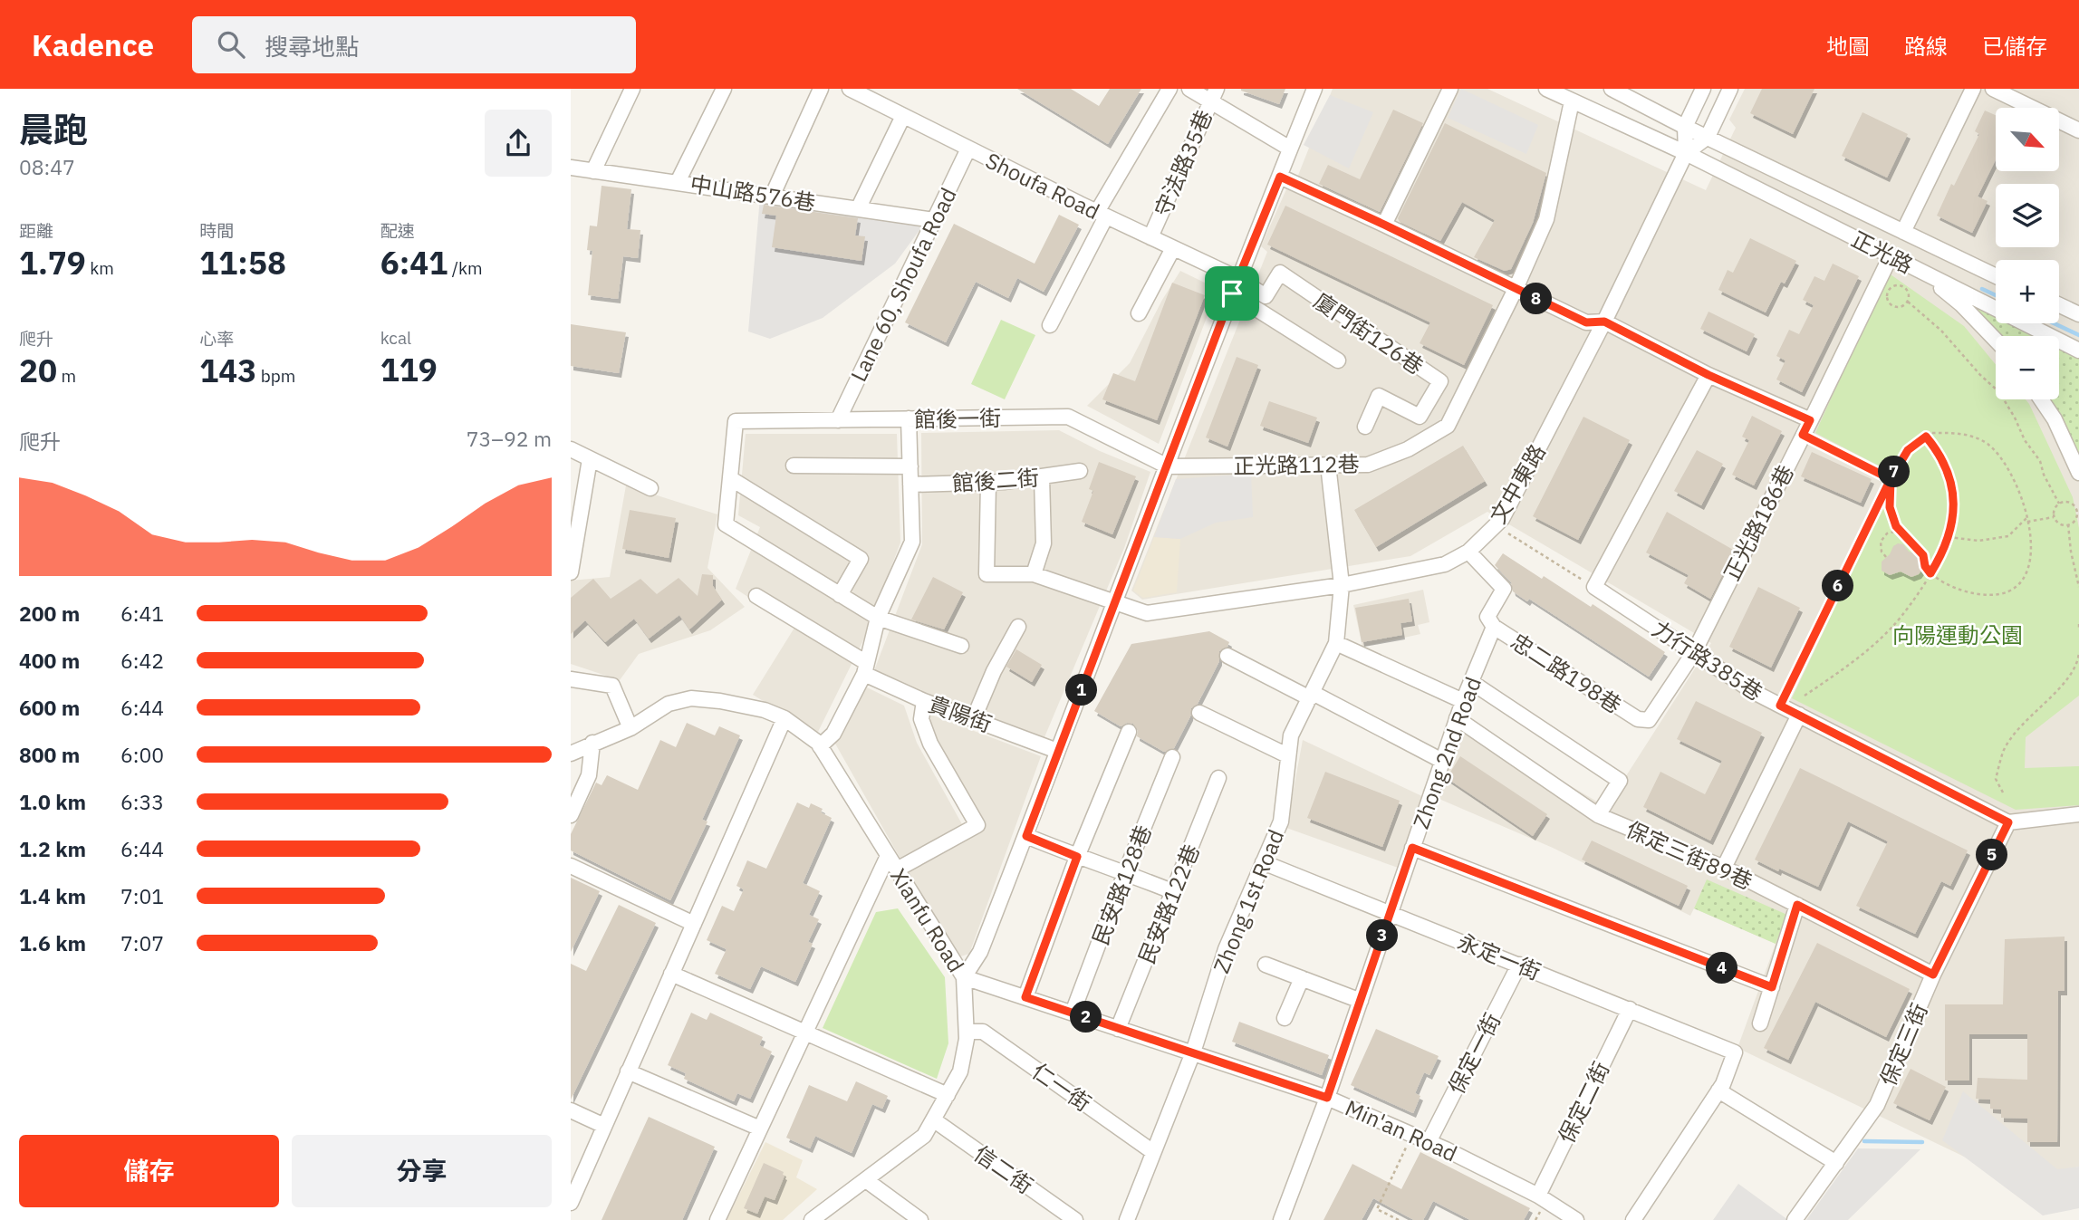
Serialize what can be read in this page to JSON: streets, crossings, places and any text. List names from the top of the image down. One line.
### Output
{"streets":{"street":["守法路35巷","Shoufa Road","中山路576巷","正光路","Lane 60, Shoufa Road","廈門街126巷","館後一街","正光路112巷","館後二街","文中東路","正光路186巷","力行路385巷","忠二路198巷","貴陽街","Zhong 2nd Road","保定三街89巷","民安路128巷","Zhong 1st Road","民安路122巷","Xianfu Road","永定一街","保定三街","保定一街","仁一街","保定二街","Min'an Road","信二街"]},"crossings":[["守法路35巷","Shoufa Road"],["Shoufa Road","Lane 60, Shoufa Road"],["Shoufa Road","廈門街126巷"],["中山路576巷","Lane 60, Shoufa Road"],["正光路","正光路112巷"],["正光路","文中東路"],["正光路","正光路186巷"],["Lane 60, Shoufa Road","館後一街"],["館後一街","正光路112巷"],["正光路112巷","Zhong 1st Road"],["文中東路","Zhong 2nd Road"],["文中東路","Zhong 1st Road"],["正光路186巷","力行路385巷"],["正光路186巷","忠二路198巷"],["力行路385巷","保定三街"],["忠二路198巷","Zhong 2nd Road"],["Zhong 2nd Road","保定三街89巷"],["Zhong 2nd Road","永定一街"],["Zhong 2nd Road","Min'an Road"],["保定三街89巷","保定三街"],["民安路128巷","Min'an Road"],["Zhong 1st Road","永定一街"],["Zhong 1st Road","仁一街"],["Zhong 1st Road","Min'an Road"],["民安路122巷","Min'an Road"],["Xianfu Road","仁一街"],["Xianfu Road","Min'an Road"],["Xianfu Road","信二街"],["永定一街","保定一街"],["永定一街","保定二街"],["保定一街","Min'an Road"],["保定二街","Min'an Road"]],"parks":["向陽運動公園"],"north":"bottom right","page":{"header":"Kadence","search":"搜尋地點","nav":["地圖","路線","已儲存"],"heading":["晨跑","08:47"],"map_buttons":["+","−"],"stats":[["距離","1.79 km"],["時間","11:58"],["配速","6:41 /km"],["爬升","20 m"],["心率","143 bpm"],["kcal","119"]],"pins":["8","7","6","1","5","3","4","2"],"chart":["爬升","73–92 m"],"list":[{"name":"200 m","note":"6:41"},{"name":"400 m","note":"6:42"},{"name":"600 m","note":"6:44"},{"name":"800 m","note":"6:00"},{"name":"1.0 km","note":"6:33"},{"name":"1.2 km","note":"6:44"},{"name":"1.4 km","note":"7:01"},{"name":"1.6 km","note":"7:07"}],"buttons":["儲存","分享"]}}
